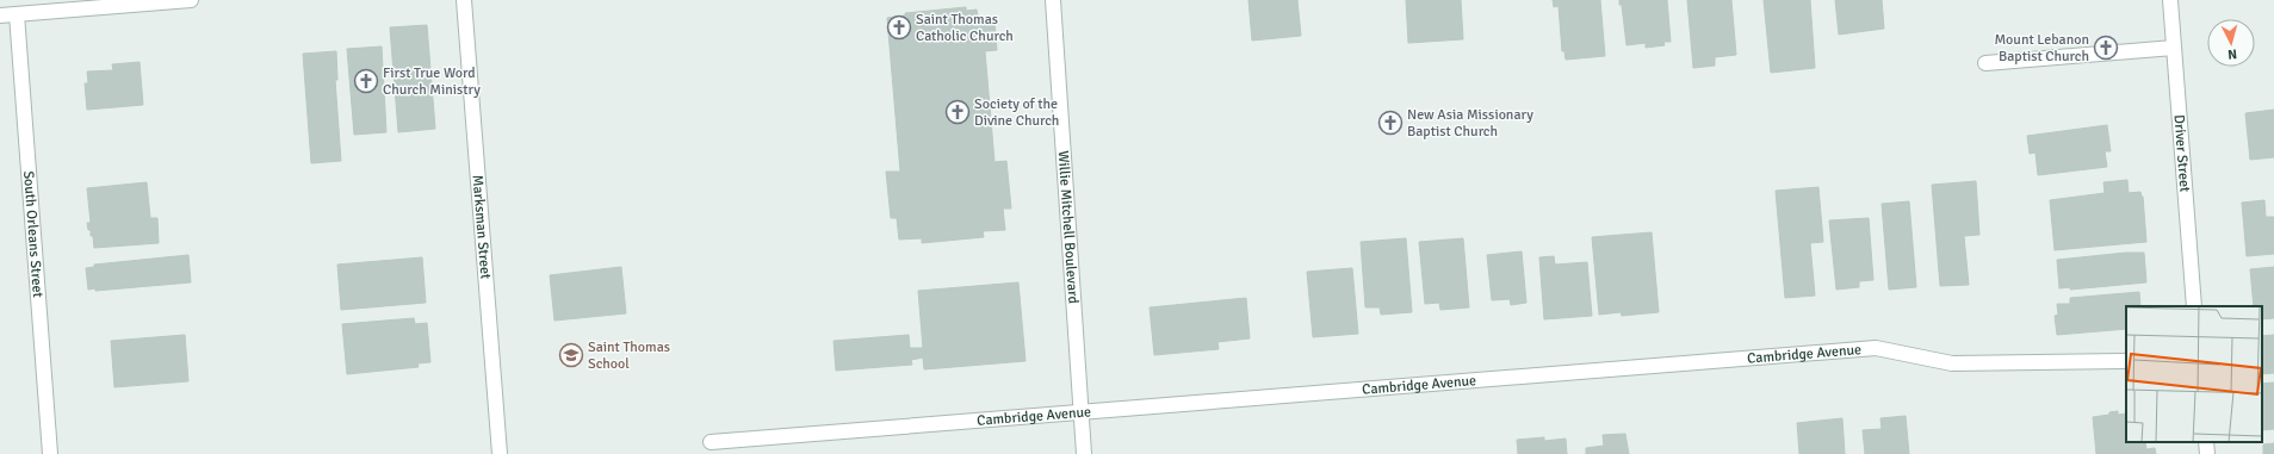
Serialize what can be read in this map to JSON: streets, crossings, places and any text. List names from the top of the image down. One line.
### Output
{"streets":{"street":["Driver Street","Marksman Street","Willie Mitchell Boulevard","South Orleans Street","Cambridge Avenue"]},"crossings":[["Willie Mitchell Boulevard","Cambridge Avenue"]],"places":{"church":["Saint Thomas Catholic Church","Mount Lebanon Baptist Church","First True Word Church Ministry","Society of the Divine Church","New Asia Missionary Baptist Church"],"school or university":["Saint Thomas School"]},"north":"bottom"}
